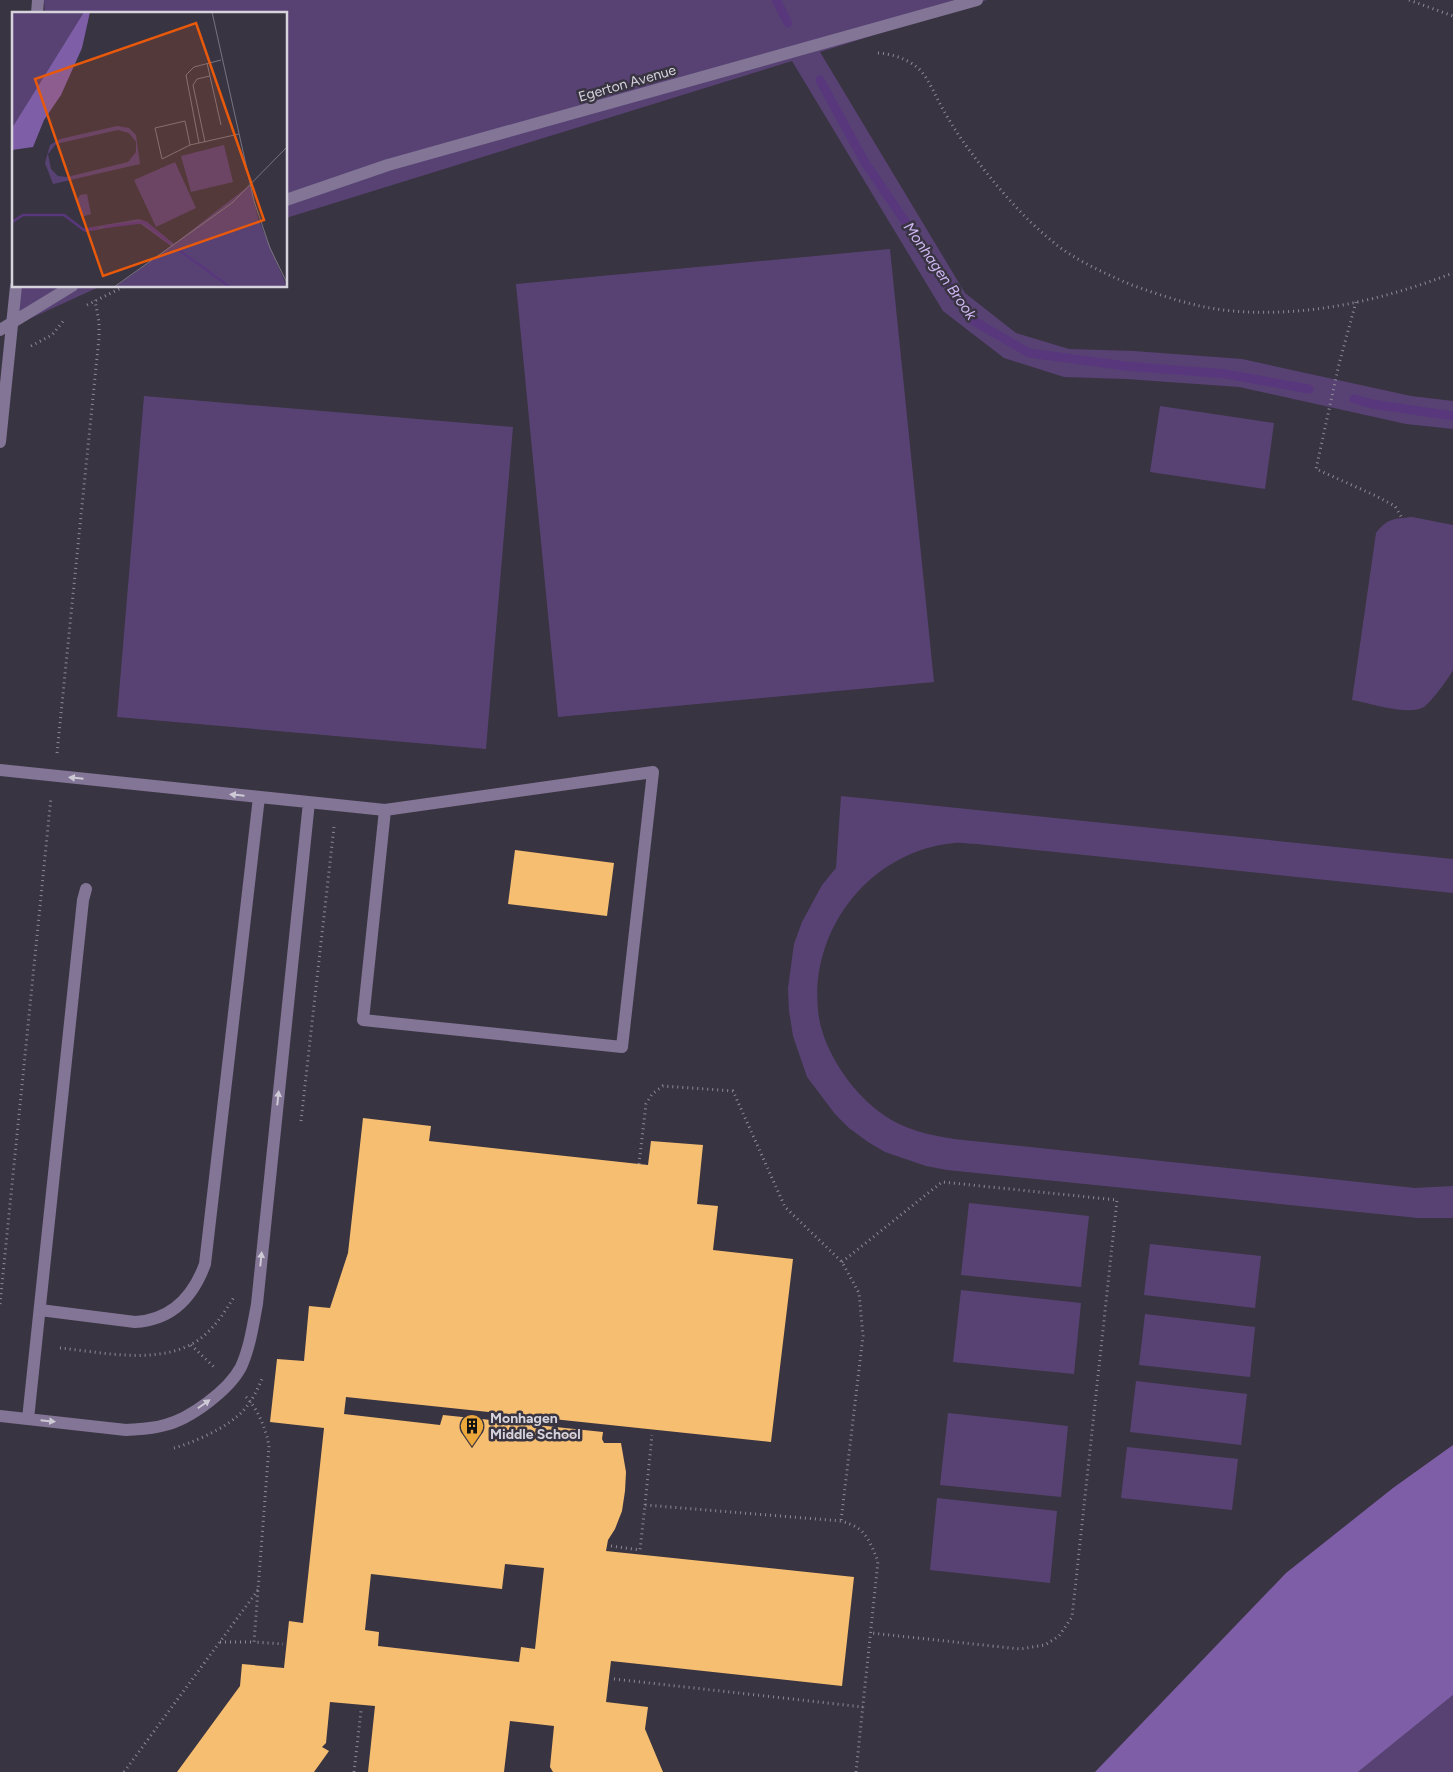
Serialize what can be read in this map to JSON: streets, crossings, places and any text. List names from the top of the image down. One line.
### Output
{"streets":{"street":["Egerton Avenue"]},"water":["Monhagen Brook"],"places":{"building":["Monhagen Middle School"]}}
